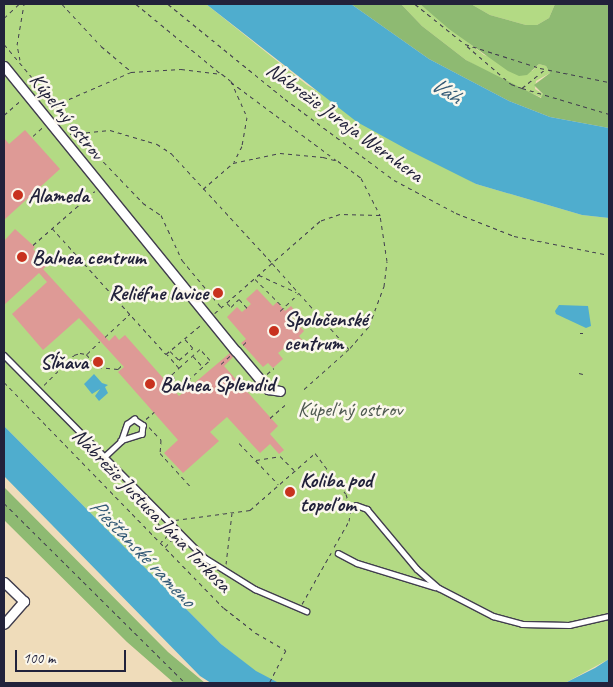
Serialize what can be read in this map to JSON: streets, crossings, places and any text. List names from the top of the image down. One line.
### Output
{"streets":{"street":["Kúpeľný ostrov"],"path":["Nábrežie Juraja Wernhera","Nábrežie Justusa Jána Torkosa"]},"water":["Váh","Piešťanské rameno"],"parks":["Kúpeľný ostrov"],"places":["Alameda","Balnea centrum","Reliéfne lavice","Spoločenské centrum","Sĺňava","Balnea Splendid","Koliba pod topoľom"],"scale_bar":"100 m"}
